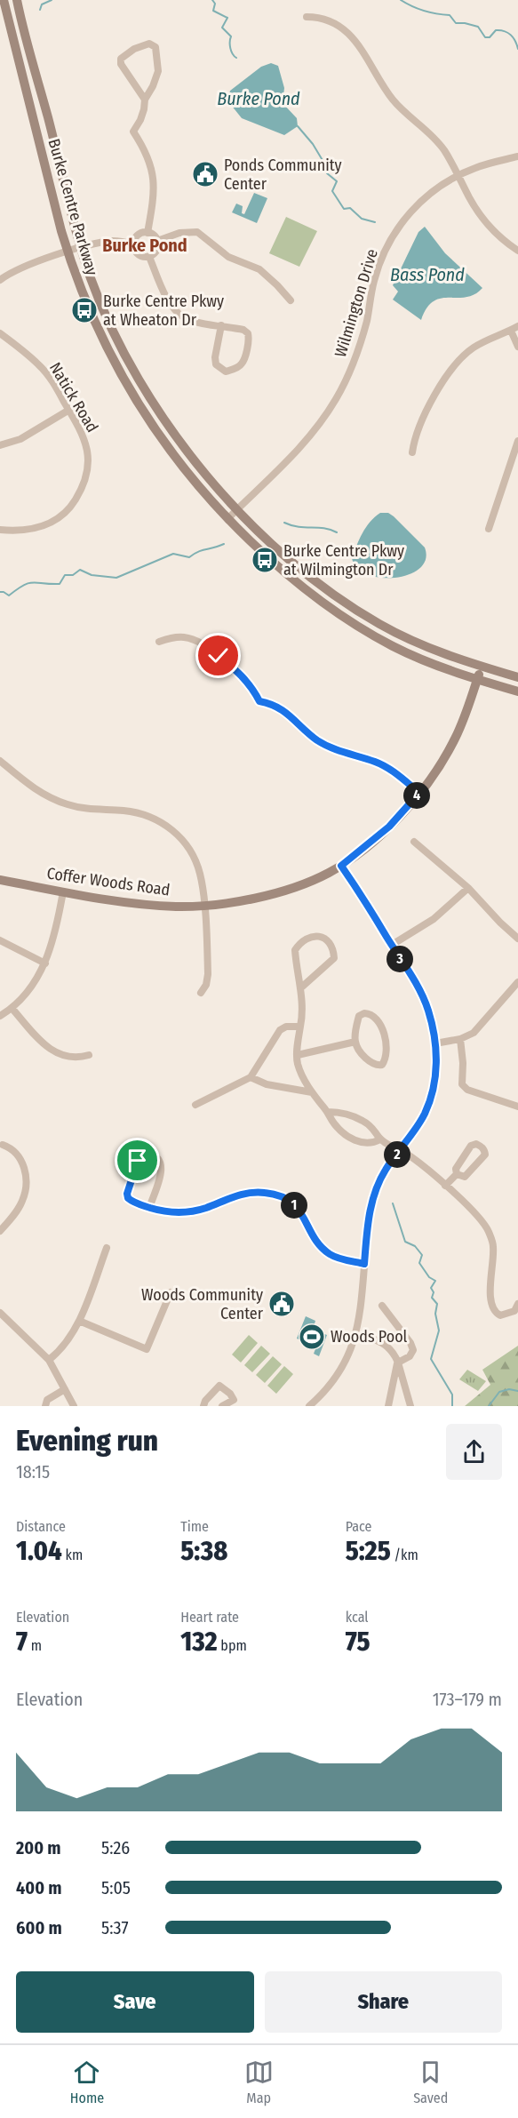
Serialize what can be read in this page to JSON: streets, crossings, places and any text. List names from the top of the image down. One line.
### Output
{"streets":{"main road":["Burke Centre Parkway","Coffer Woods Road"],"street":["Wilmington Drive","Natick Road"]},"crossings":[["Burke Centre Parkway","Wilmington Drive"],["Burke Centre Parkway","Coffer Woods Road"]],"districts":["Burke Pond"],"water":["Burke Pond","Bass Pond"],"places":{"public building":["Ponds Community Center","Woods Community Center"],"bus stop":["Burke Centre Pkwy at Wheaton Dr","Burke Centre Pkwy at Wilmington Dr"],"sports":["Woods Pool"]},"page":{"pins":["4","3","2","1"],"heading":["Evening run","18:15"],"stats":[["Distance","1.04 km"],["Time","5:38"],["Pace","5:25 /km"],["Elevation","7 m"],["Heart rate","132 bpm"],["kcal","75"]],"chart":["Elevation","173–179 m"],"list":[{"name":"200 m","note":"5:26"},{"name":"400 m","note":"5:05"},{"name":"600 m","note":"5:37"}],"buttons":["Save","Share"],"tabs":["Home","Map","Saved"]}}
